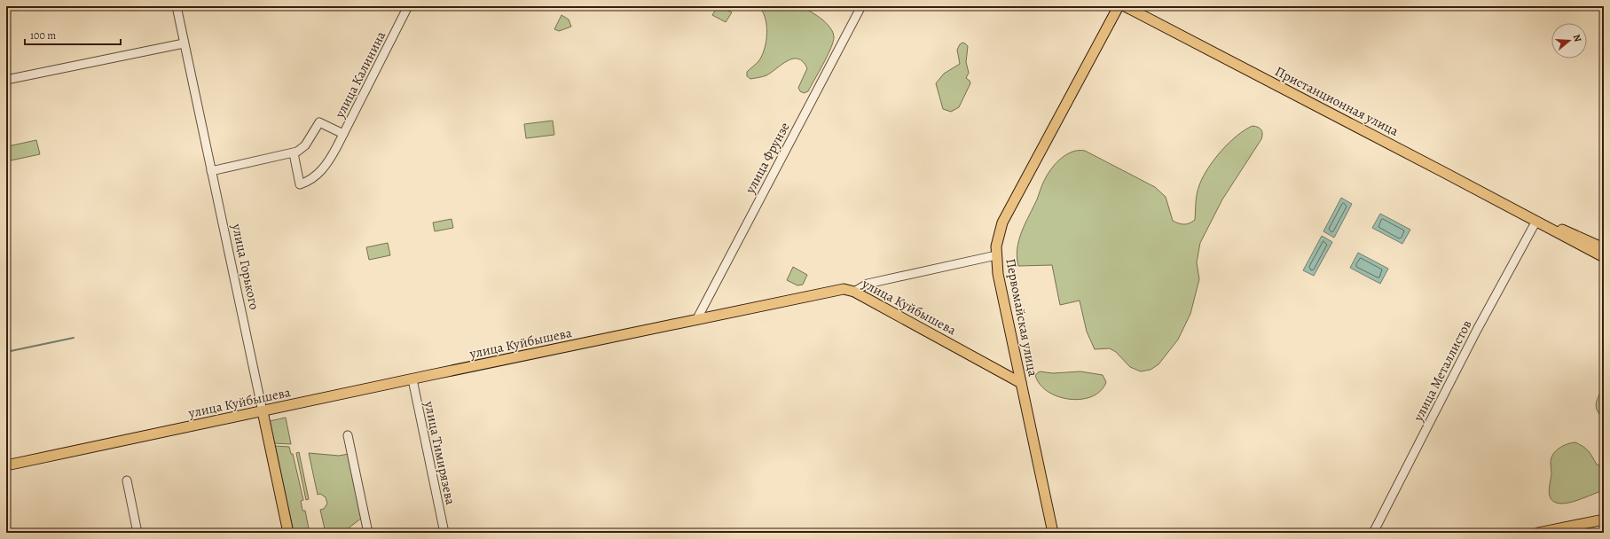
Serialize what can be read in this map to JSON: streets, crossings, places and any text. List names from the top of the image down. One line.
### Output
{"streets":{"main road":["Пристанционная улица","улица Горького","улица Куйбышева","Первомайская улица"],"street":["улица Калинина","улица Фрунзе","улица Металлистов","улица Тимирязева"]},"crossings":[["улица Калинина","улица Горького"],["Пристанционная улица","улица Металлистов"],["улица Фрунзе","улица Куйбышева"],["улица Горького","улица Куйбышева"],["улица Куйбышева","Первомайская улица"],["улица Куйбышева","улица Тимирязева"]],"scale_bar":"100 m","north":"right"}
